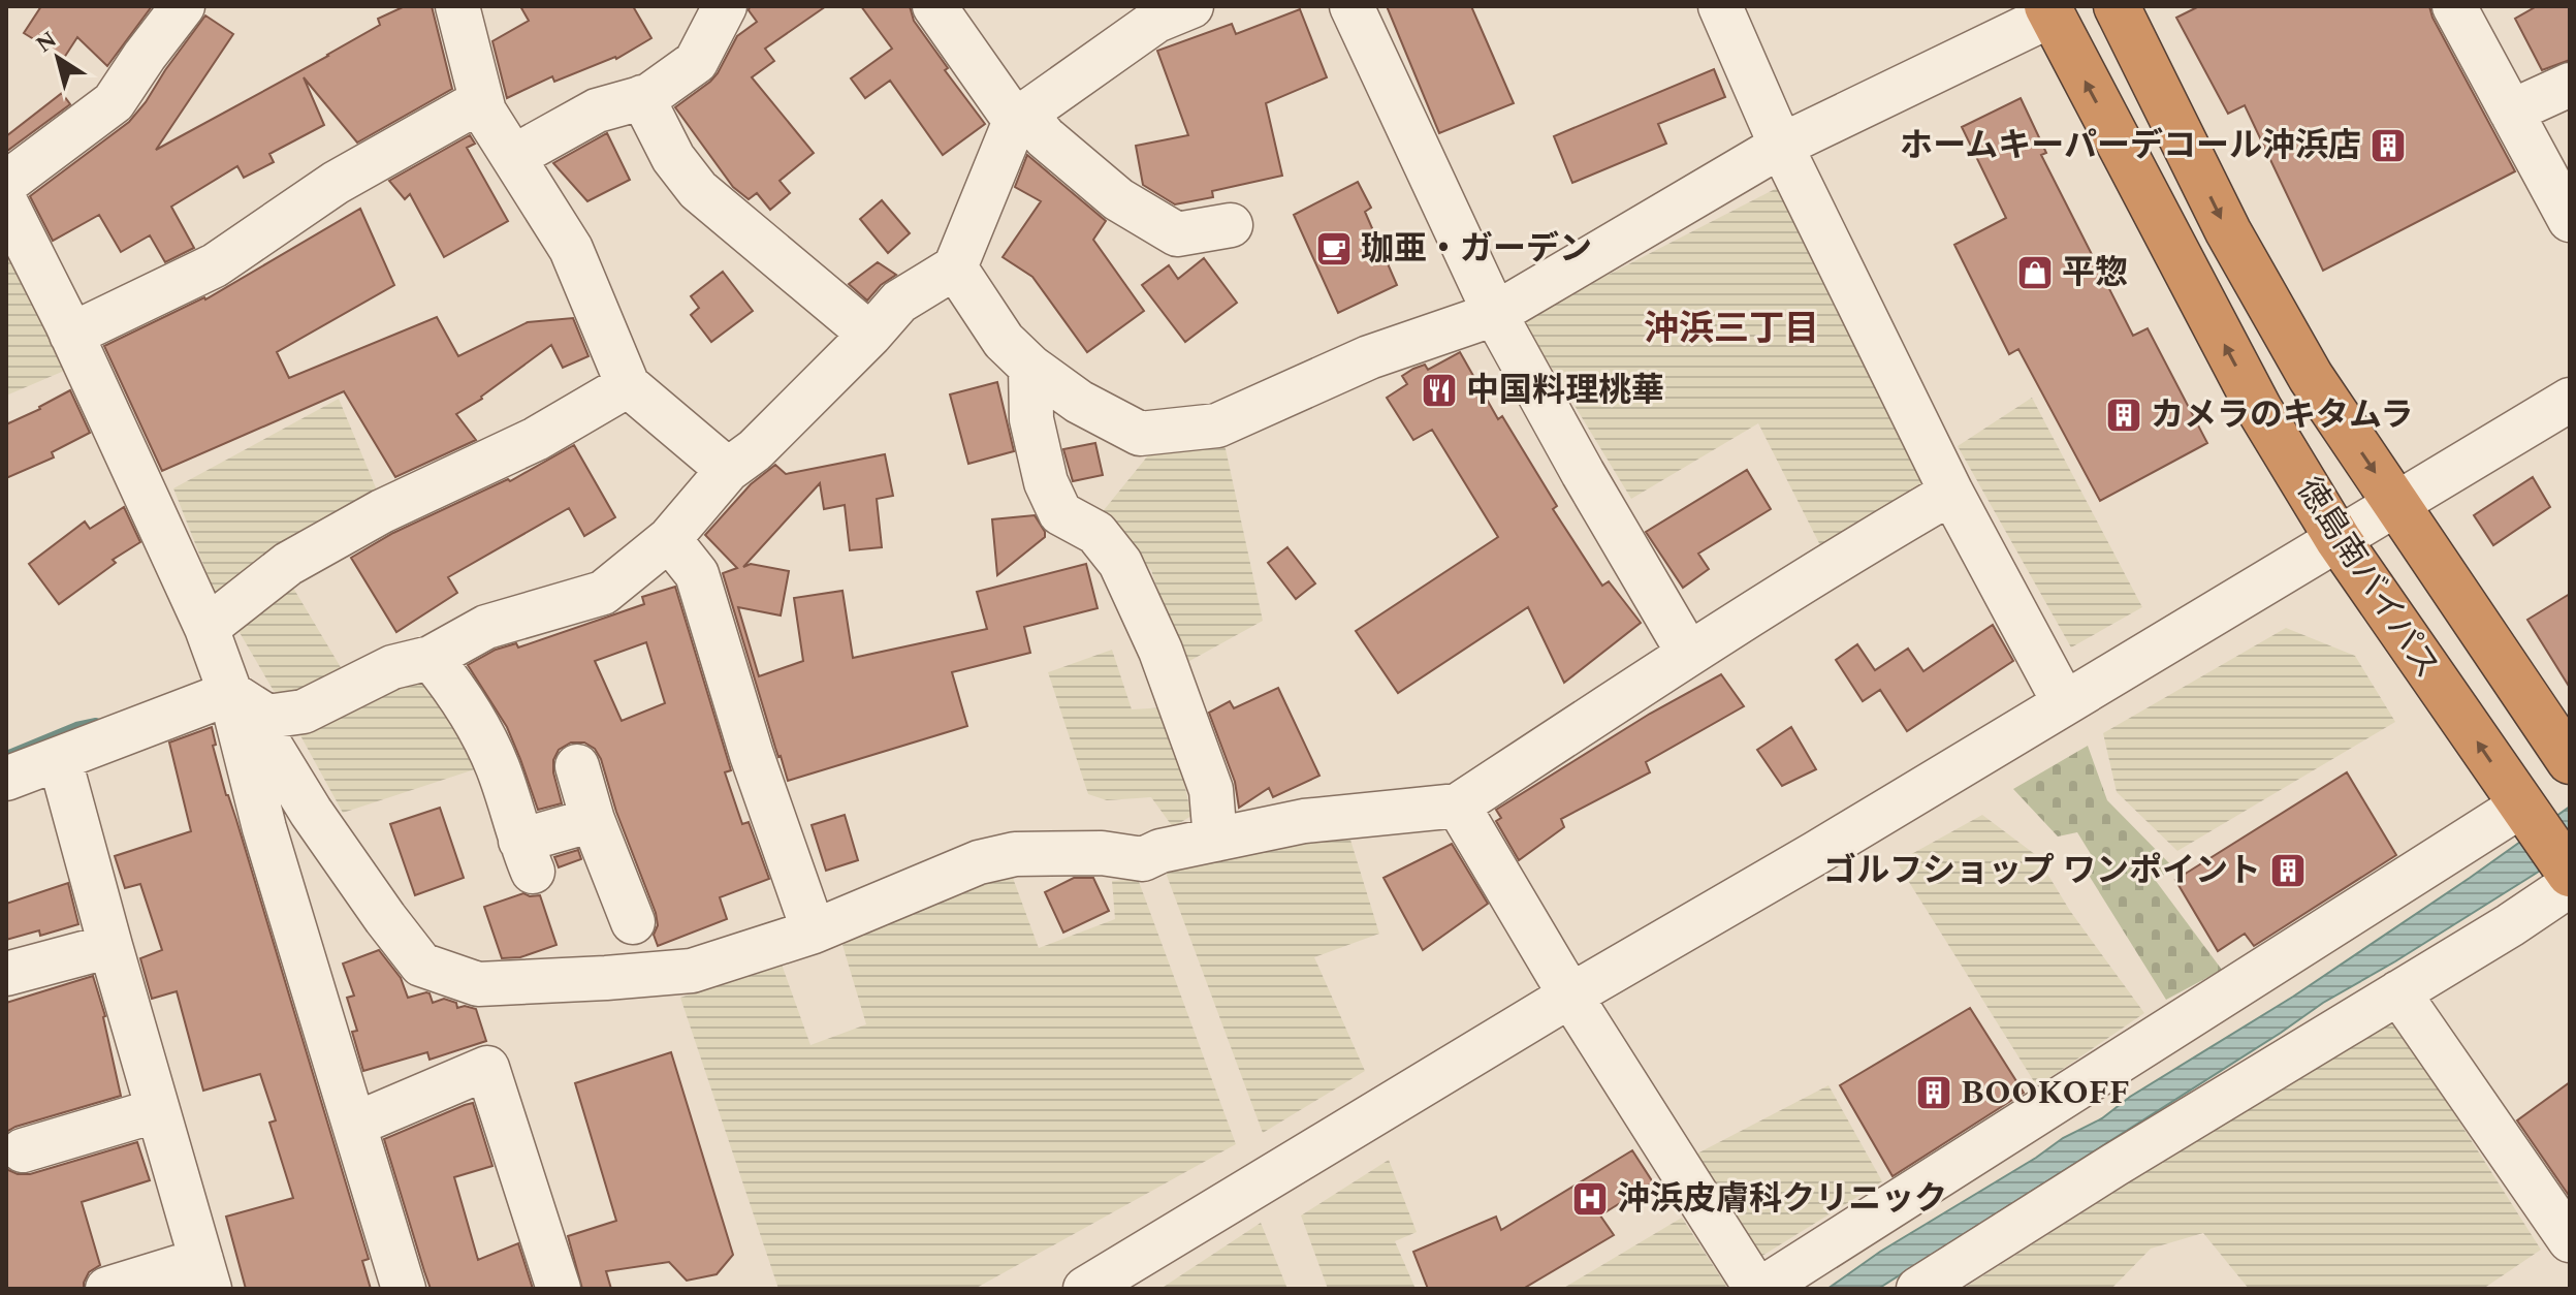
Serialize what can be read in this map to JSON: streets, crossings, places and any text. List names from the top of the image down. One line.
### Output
{"streets":{"highway":["徳島南バイパス"]},"districts":["沖浜三丁目"],"places":{"building":["ホームキーパーデコール沖浜店","カメラのキタムラ","ゴルフショップ ワンポイント","BOOKOFF"],"cafe":["珈亜・ガーデン"],"shop":["平惣"],"restaurant":["中国料理桃華"],"hospital":["沖浜皮膚科クリニック"]},"north":"top left"}
